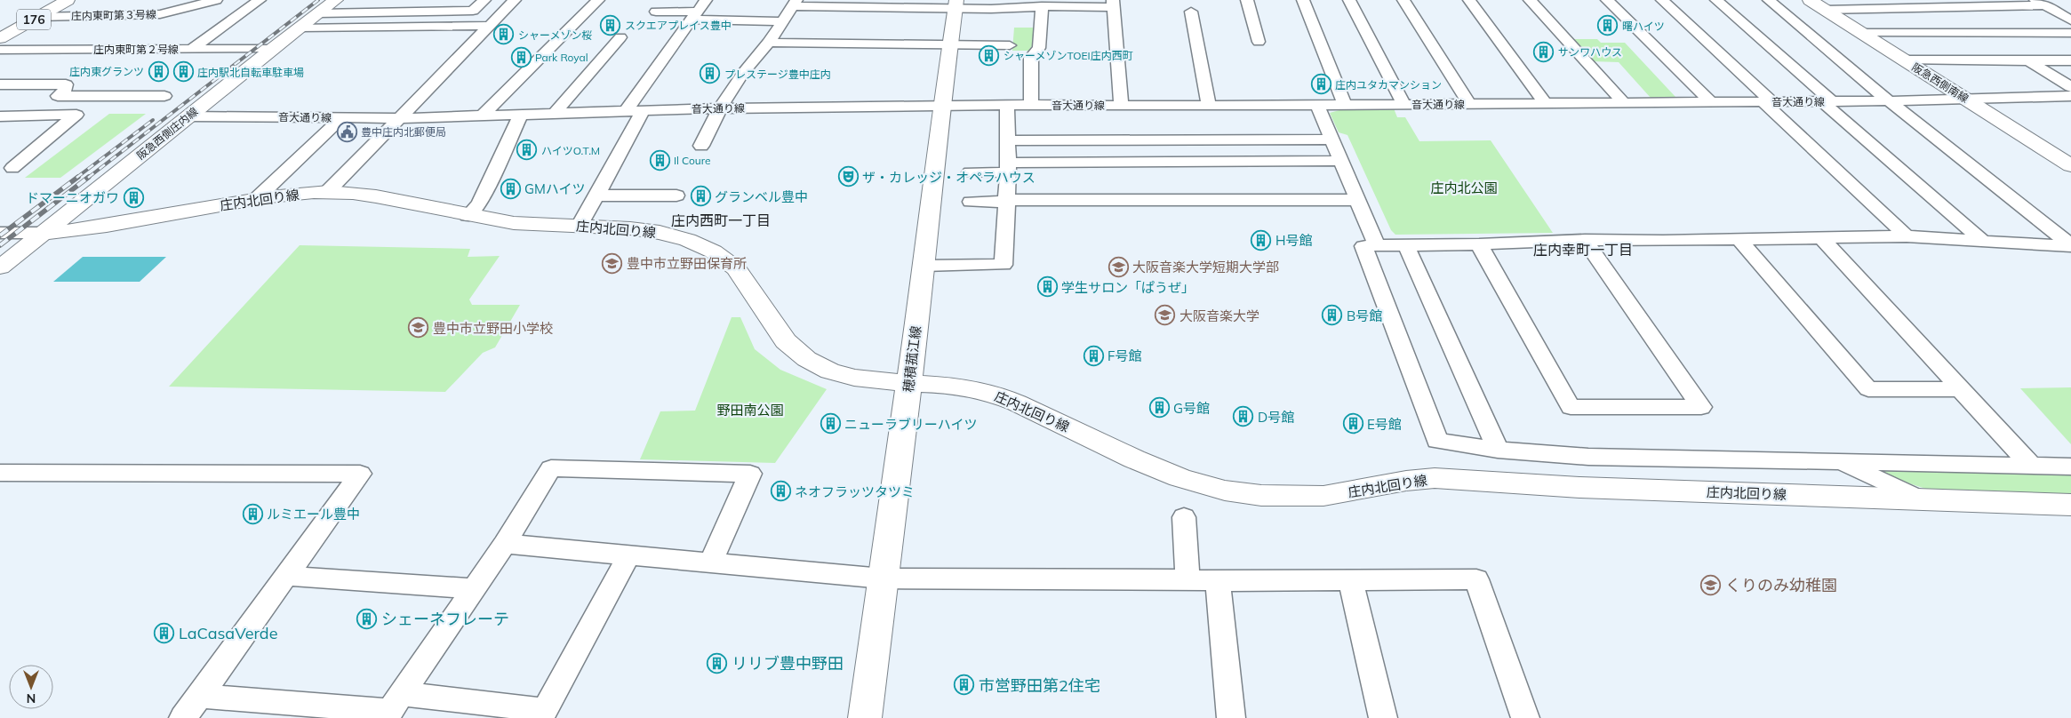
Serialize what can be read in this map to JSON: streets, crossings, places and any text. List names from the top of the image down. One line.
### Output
{"streets":{"main road":["176","阪急西側南線","阪急西側庄内線","庄内北回り線","穂積菰江線"],"street":["庄内東町第３号線","庄内東町第２号線","音大通り線"]},"crossings":[["庄内東町第３号線","176"],["庄内東町第２号線","阪急西側庄内線"],["阪急西側南線","音大通り線"],["音大通り線","阪急西側庄内線"],["音大通り線","穂積菰江線"],["阪急西側庄内線","庄内北回り線"],["庄内北回り線","穂積菰江線"]],"districts":["庄内西町一丁目","庄内幸町一丁目"],"parks":["庄内北公園","野田南公園"],"places":{"building":["スクエアプレイス豊中","曙ハイツ","シャーメゾン桜","サンワハウス","シャーメゾンTOEI庄内西町","Park Royal","庄内東グランツ","庄内駅北自転車駐車場","プレステージ豊中庄内","庄内ユタカマンション","ハイツO.T.M","Il Coure","GMハイツ","グランベル豊中","ドマーニオガワ","H号館","学生サロン「ぱうぜ」","B号館","F号館","G号館","D号館","ニューラブリーハイツ","E号館","ネオフラッツタツミ","ルミエール豊中","シェーネフレーテ","LaCasaVerde","リリブ豊中野田","市営野田第2住宅"],"public building":["豊中庄内北郵便局"],"theatre":["ザ・カレッジ・オペラハウス"],"school or university":["豊中市立野田保育所","大阪音楽大学短期大学部","大阪音楽大学","豊中市立野田小学校","くりのみ幼稚園"]},"north":"bottom"}
